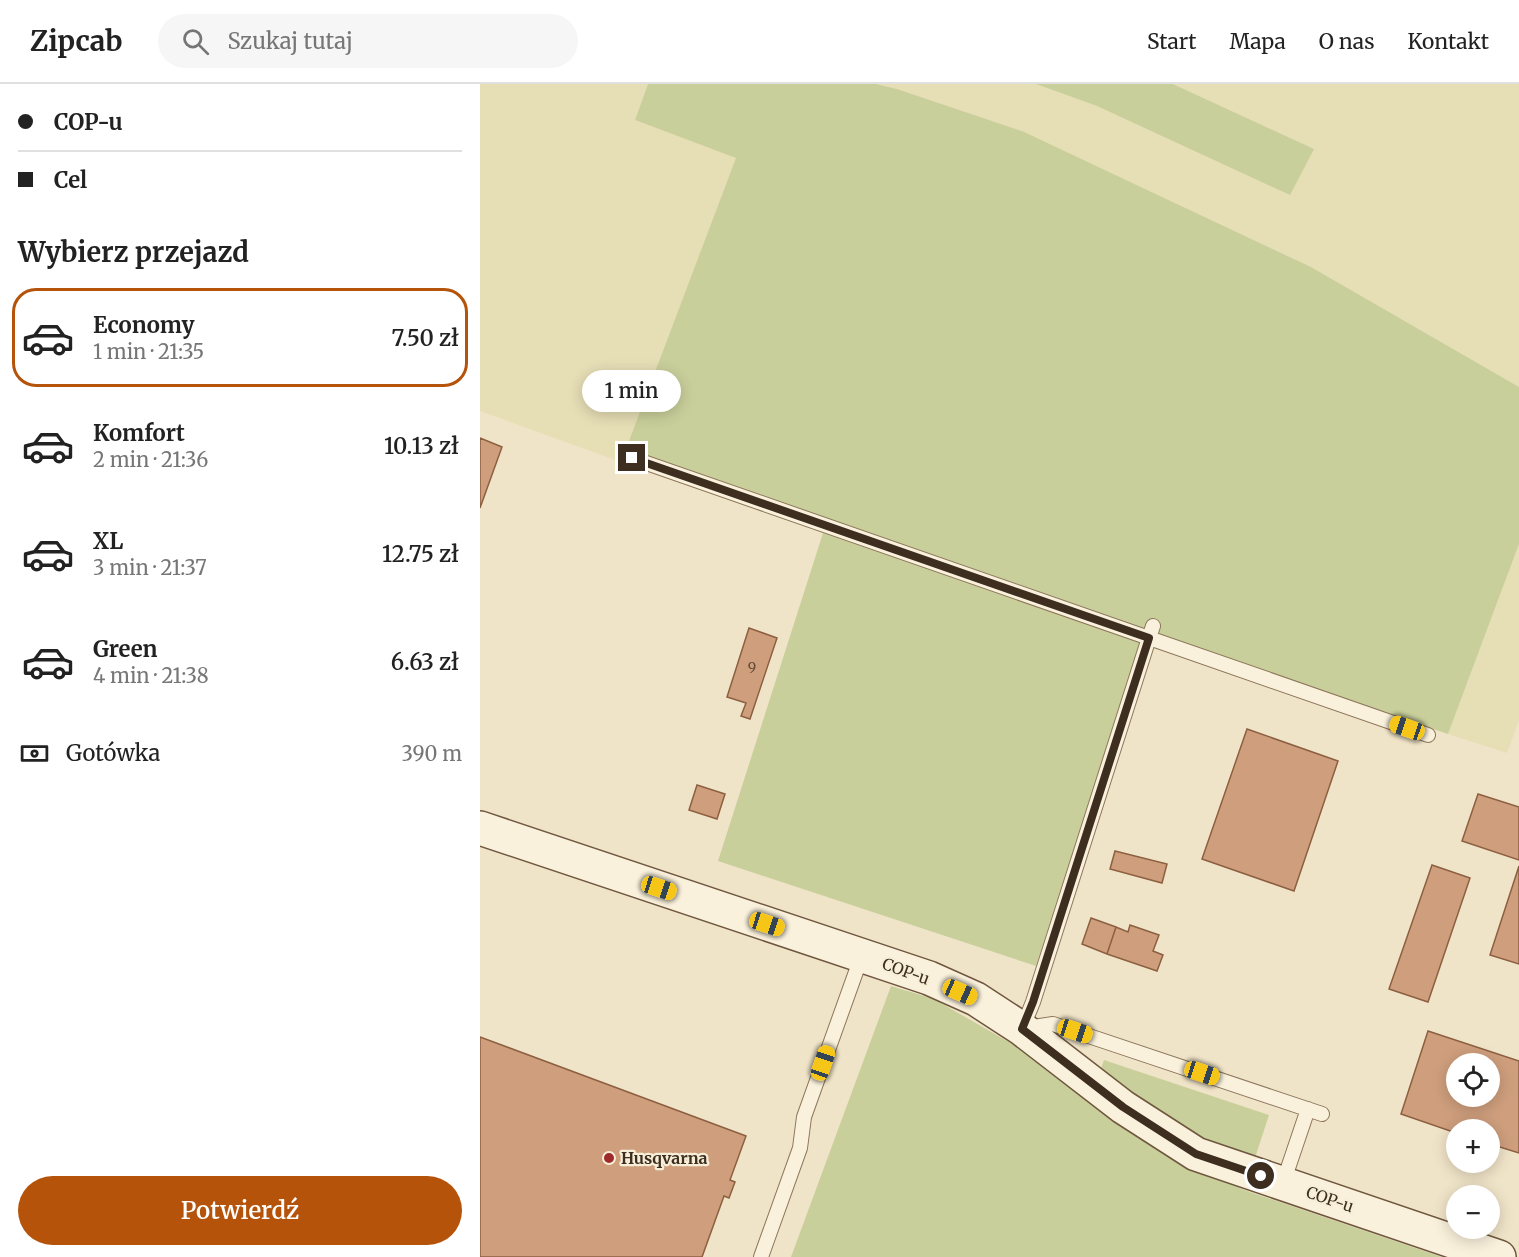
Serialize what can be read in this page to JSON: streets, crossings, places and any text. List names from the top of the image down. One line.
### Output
{"streets":{"main road":["COP-u"]},"places":["Husqvarna"],"house_numbers":["9"],"page":{"header":"Zipcab","search":"Szukaj tutaj","nav":["Start","Mapa","O nas","Kontakt"],"banner":["COP-u","Cel"],"heading":"Wybierz przejazd","list":[{"name":"Economy","note":"1 min · 21:35","value":"7.50 zł"},{"name":"Komfort","note":"2 min · 21:36","value":"10.13 zł"},{"name":"XL","note":"3 min · 21:37","value":"12.75 zł"},{"name":"Green","note":"4 min · 21:38","value":"6.63 zł"}],"bubble":"1 min","pay":["Gotówka","390 m"],"map_buttons":["+","−"],"buttons":"Potwierdź"}}
